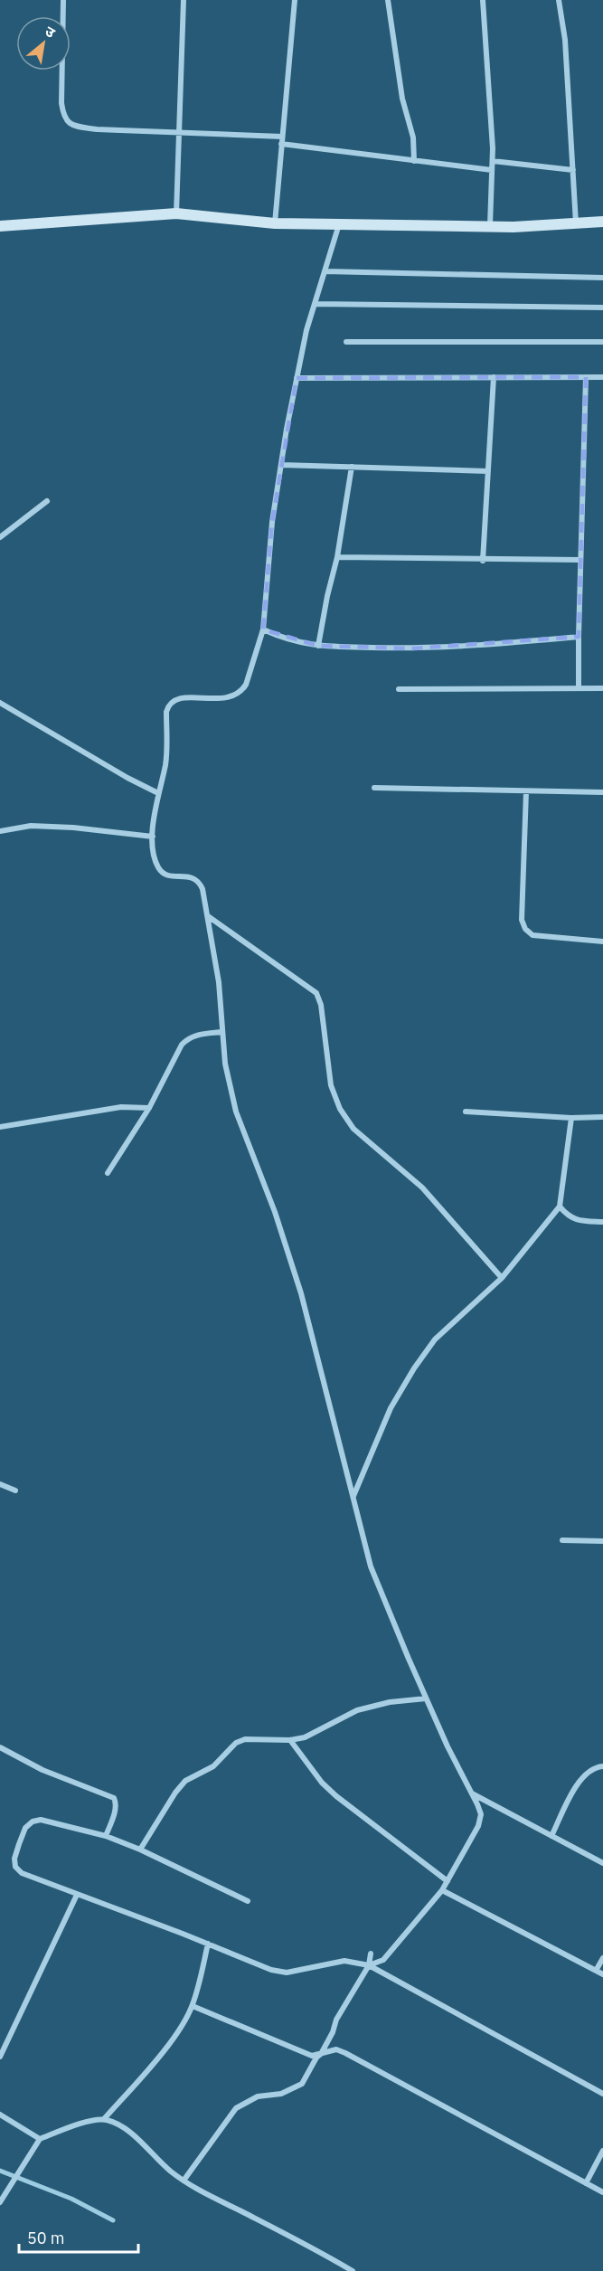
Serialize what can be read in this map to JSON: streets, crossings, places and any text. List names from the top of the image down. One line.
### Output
{"scale_bar":"50 m","north":"top right"}
